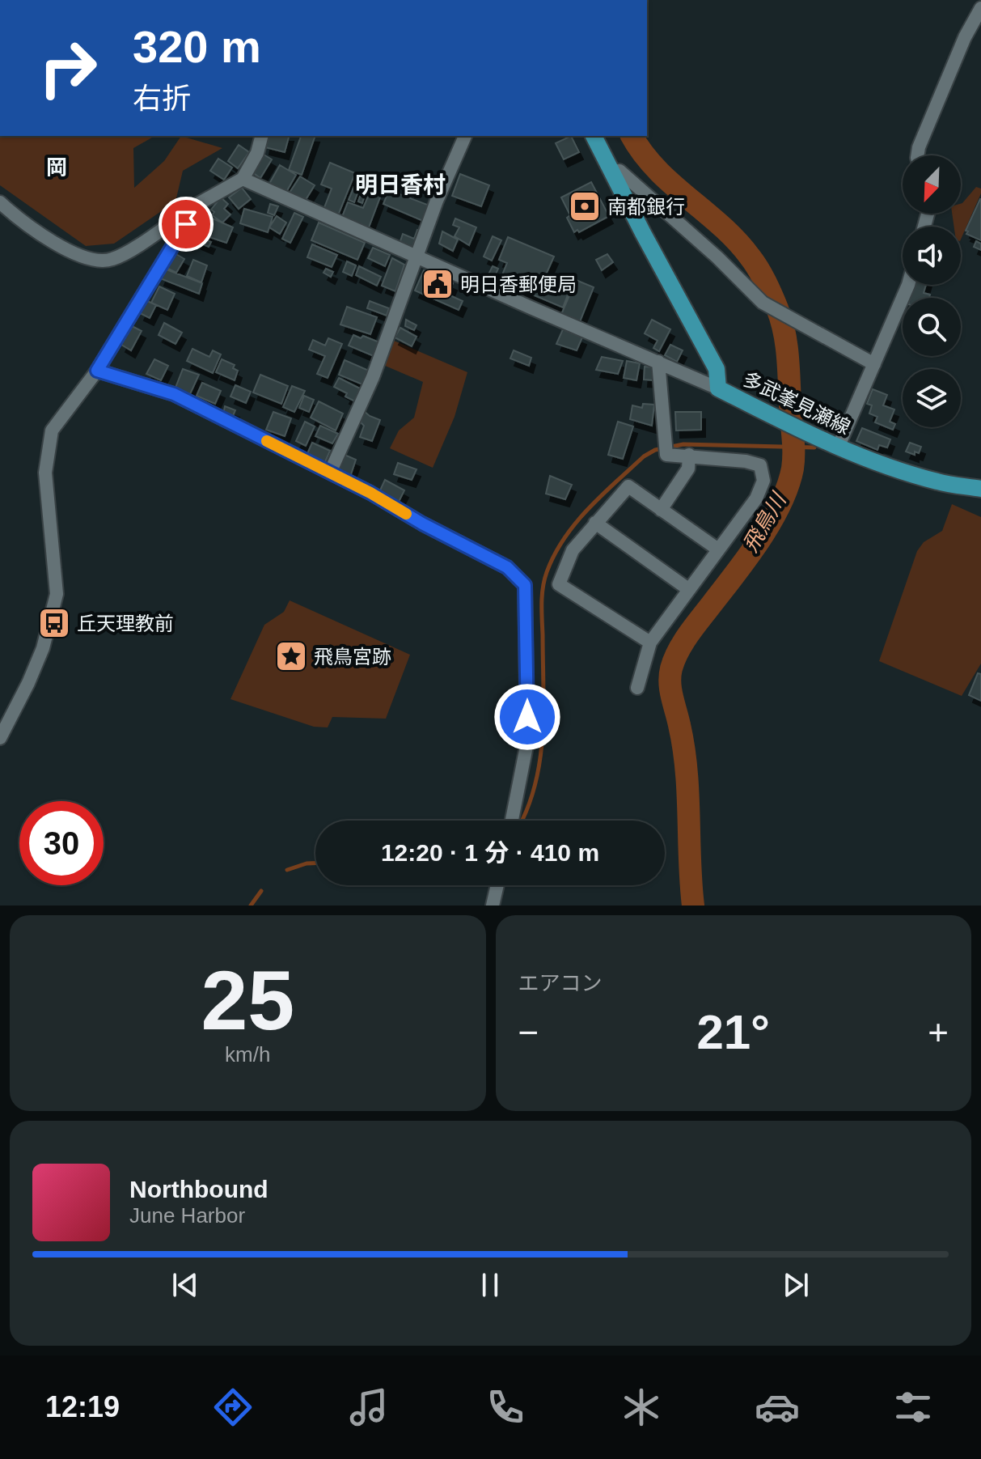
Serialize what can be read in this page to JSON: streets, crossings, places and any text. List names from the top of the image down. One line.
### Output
{"streets":{"main road":["多武峯見瀬線"]},"districts":["岡","明日香村"],"water":["飛鳥川"],"places":{"bank":["南都銀行"],"public building":["明日香郵便局"],"bus stop":["丘天理教前"],"place":["飛鳥宮跡"]},"north":"bottom left","page":{"turn":["320 m","右折"],"limit":"30","trip":"12:20 · 1 分 · 410 m","tile":[["25","km/h"],"エアコン"],"heat":["−","21°","+"],"song":["Northbound","June Harbor"],"tabs":"12:19"}}
